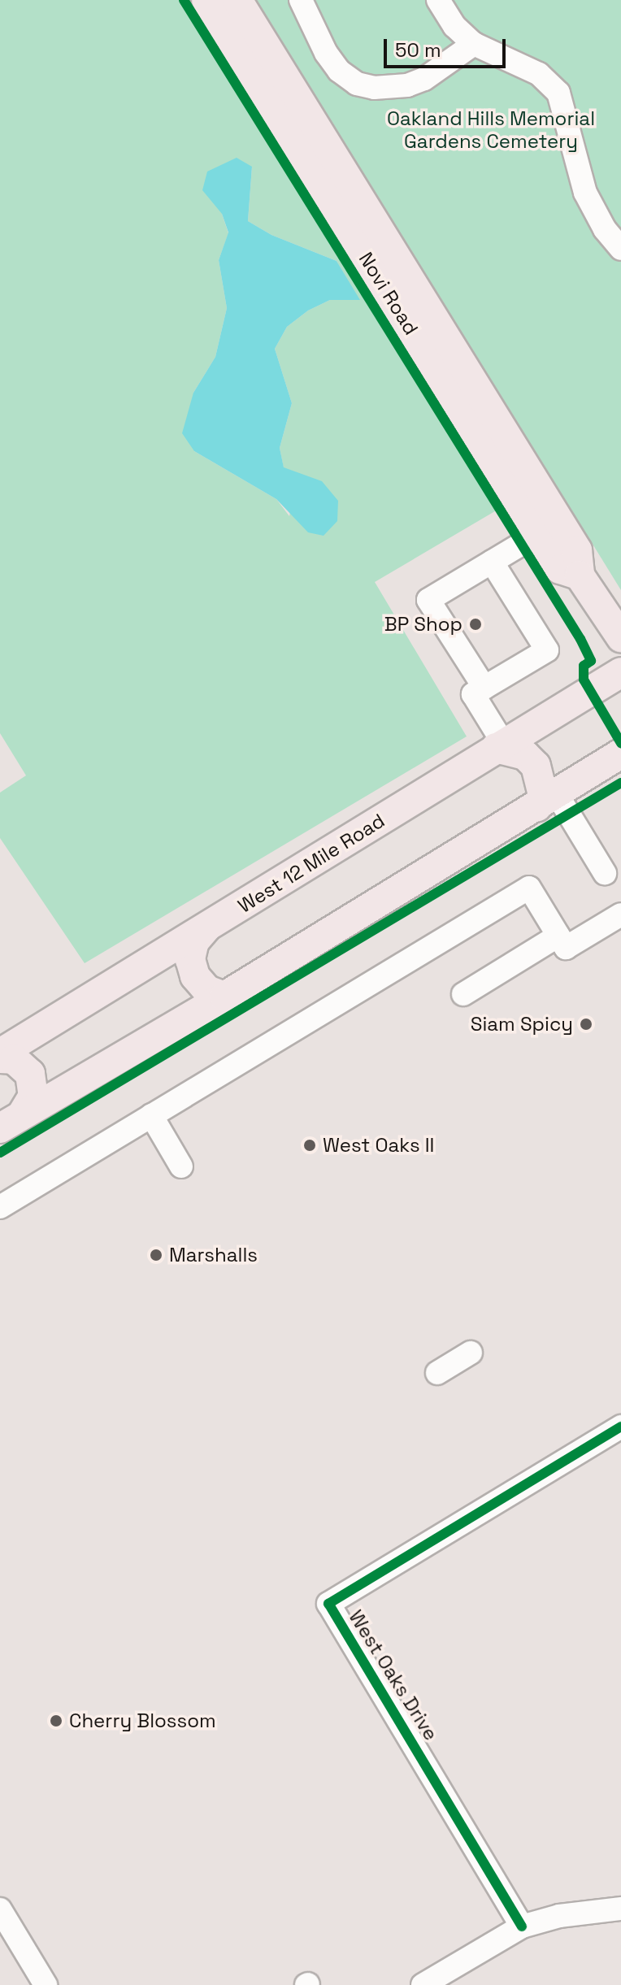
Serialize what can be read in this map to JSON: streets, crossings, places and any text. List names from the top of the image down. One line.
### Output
{"streets":{"main road":["Novi Road","West 12 Mile Road"],"street":["West Oaks Drive"]},"parks":["Oakland Hills Memorial Gardens Cemetery"],"places":["BP Shop","Siam Spicy","West Oaks II","Marshalls","Cherry Blossom"],"scale_bar":"50 m"}
